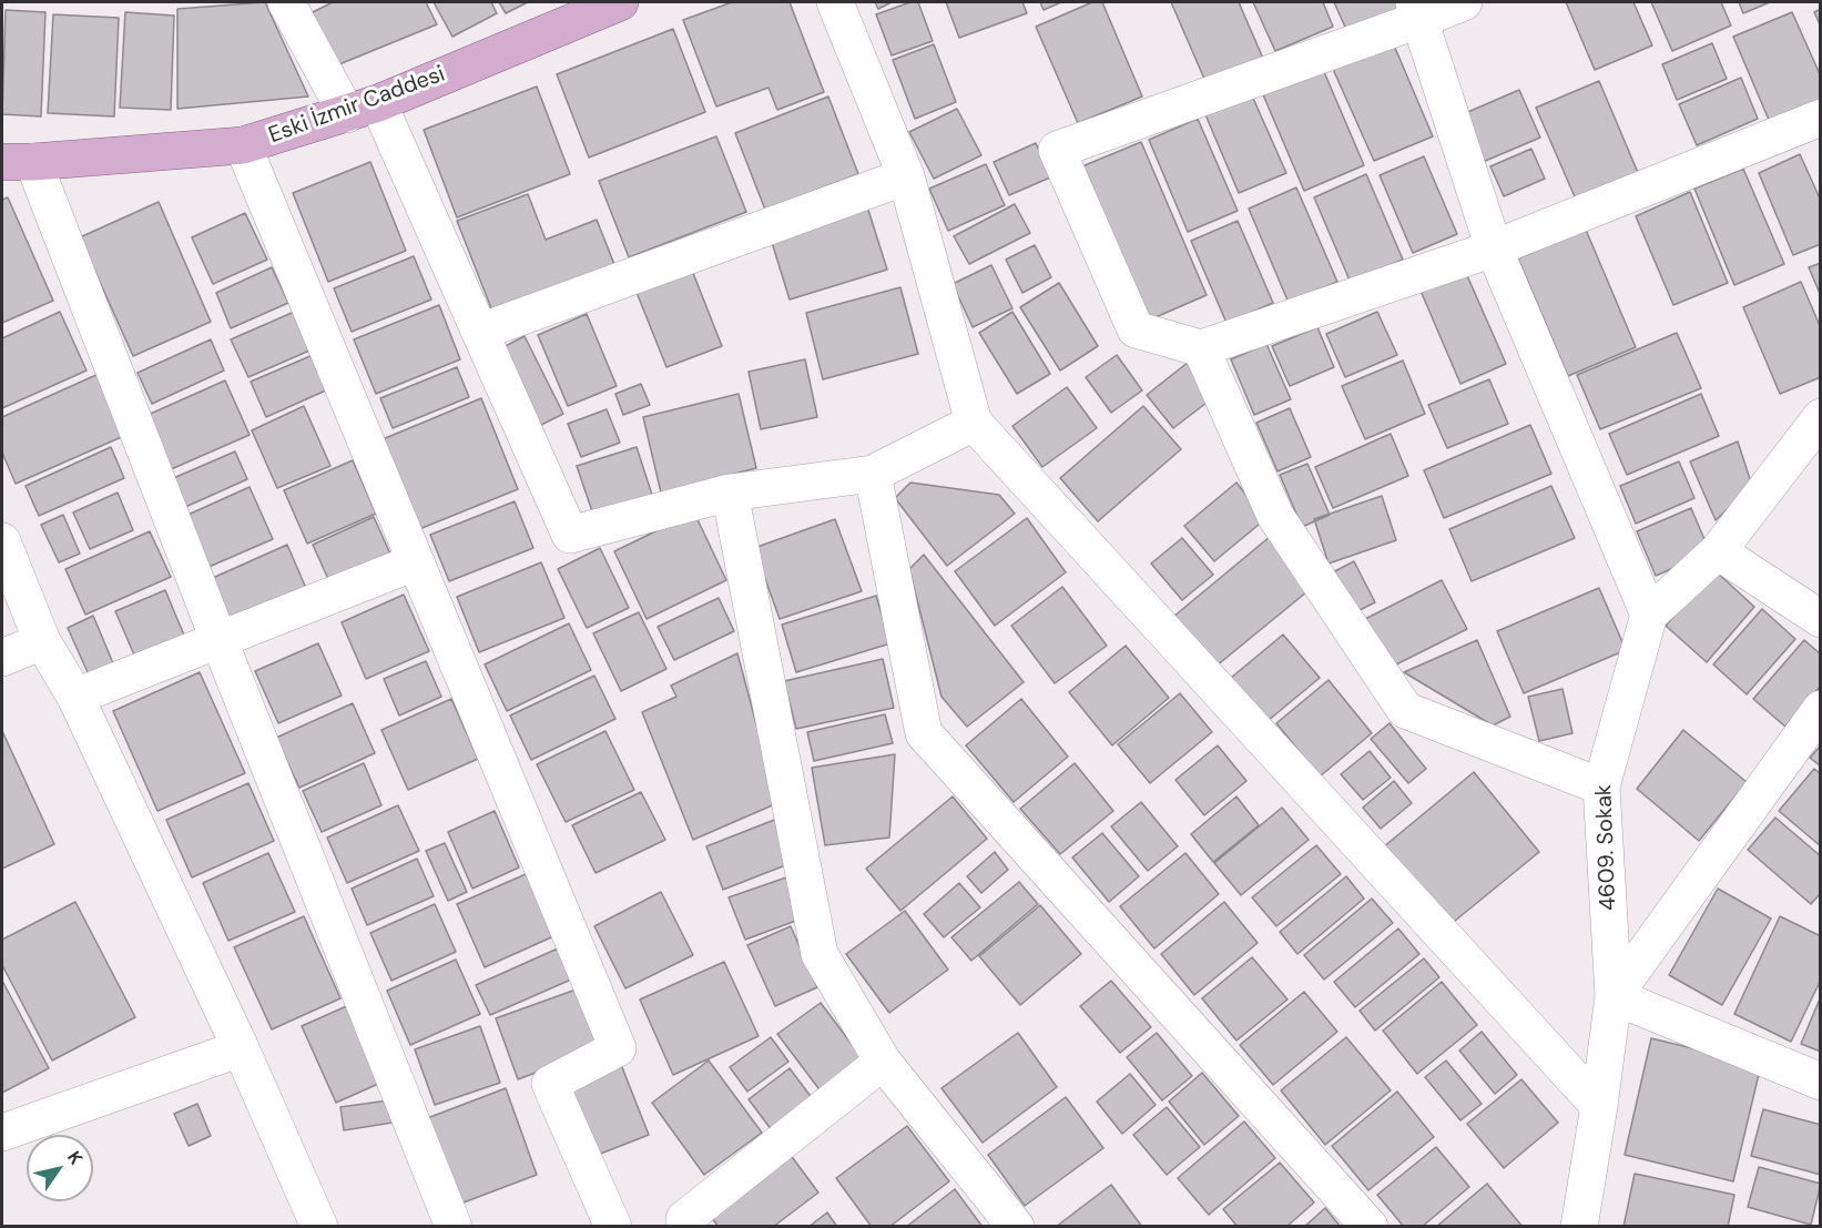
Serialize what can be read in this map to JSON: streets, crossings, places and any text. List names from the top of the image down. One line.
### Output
{"streets":{"main road":["Eski İzmir Caddesi"],"street":["4609. Sokak"]},"north":"top right"}
